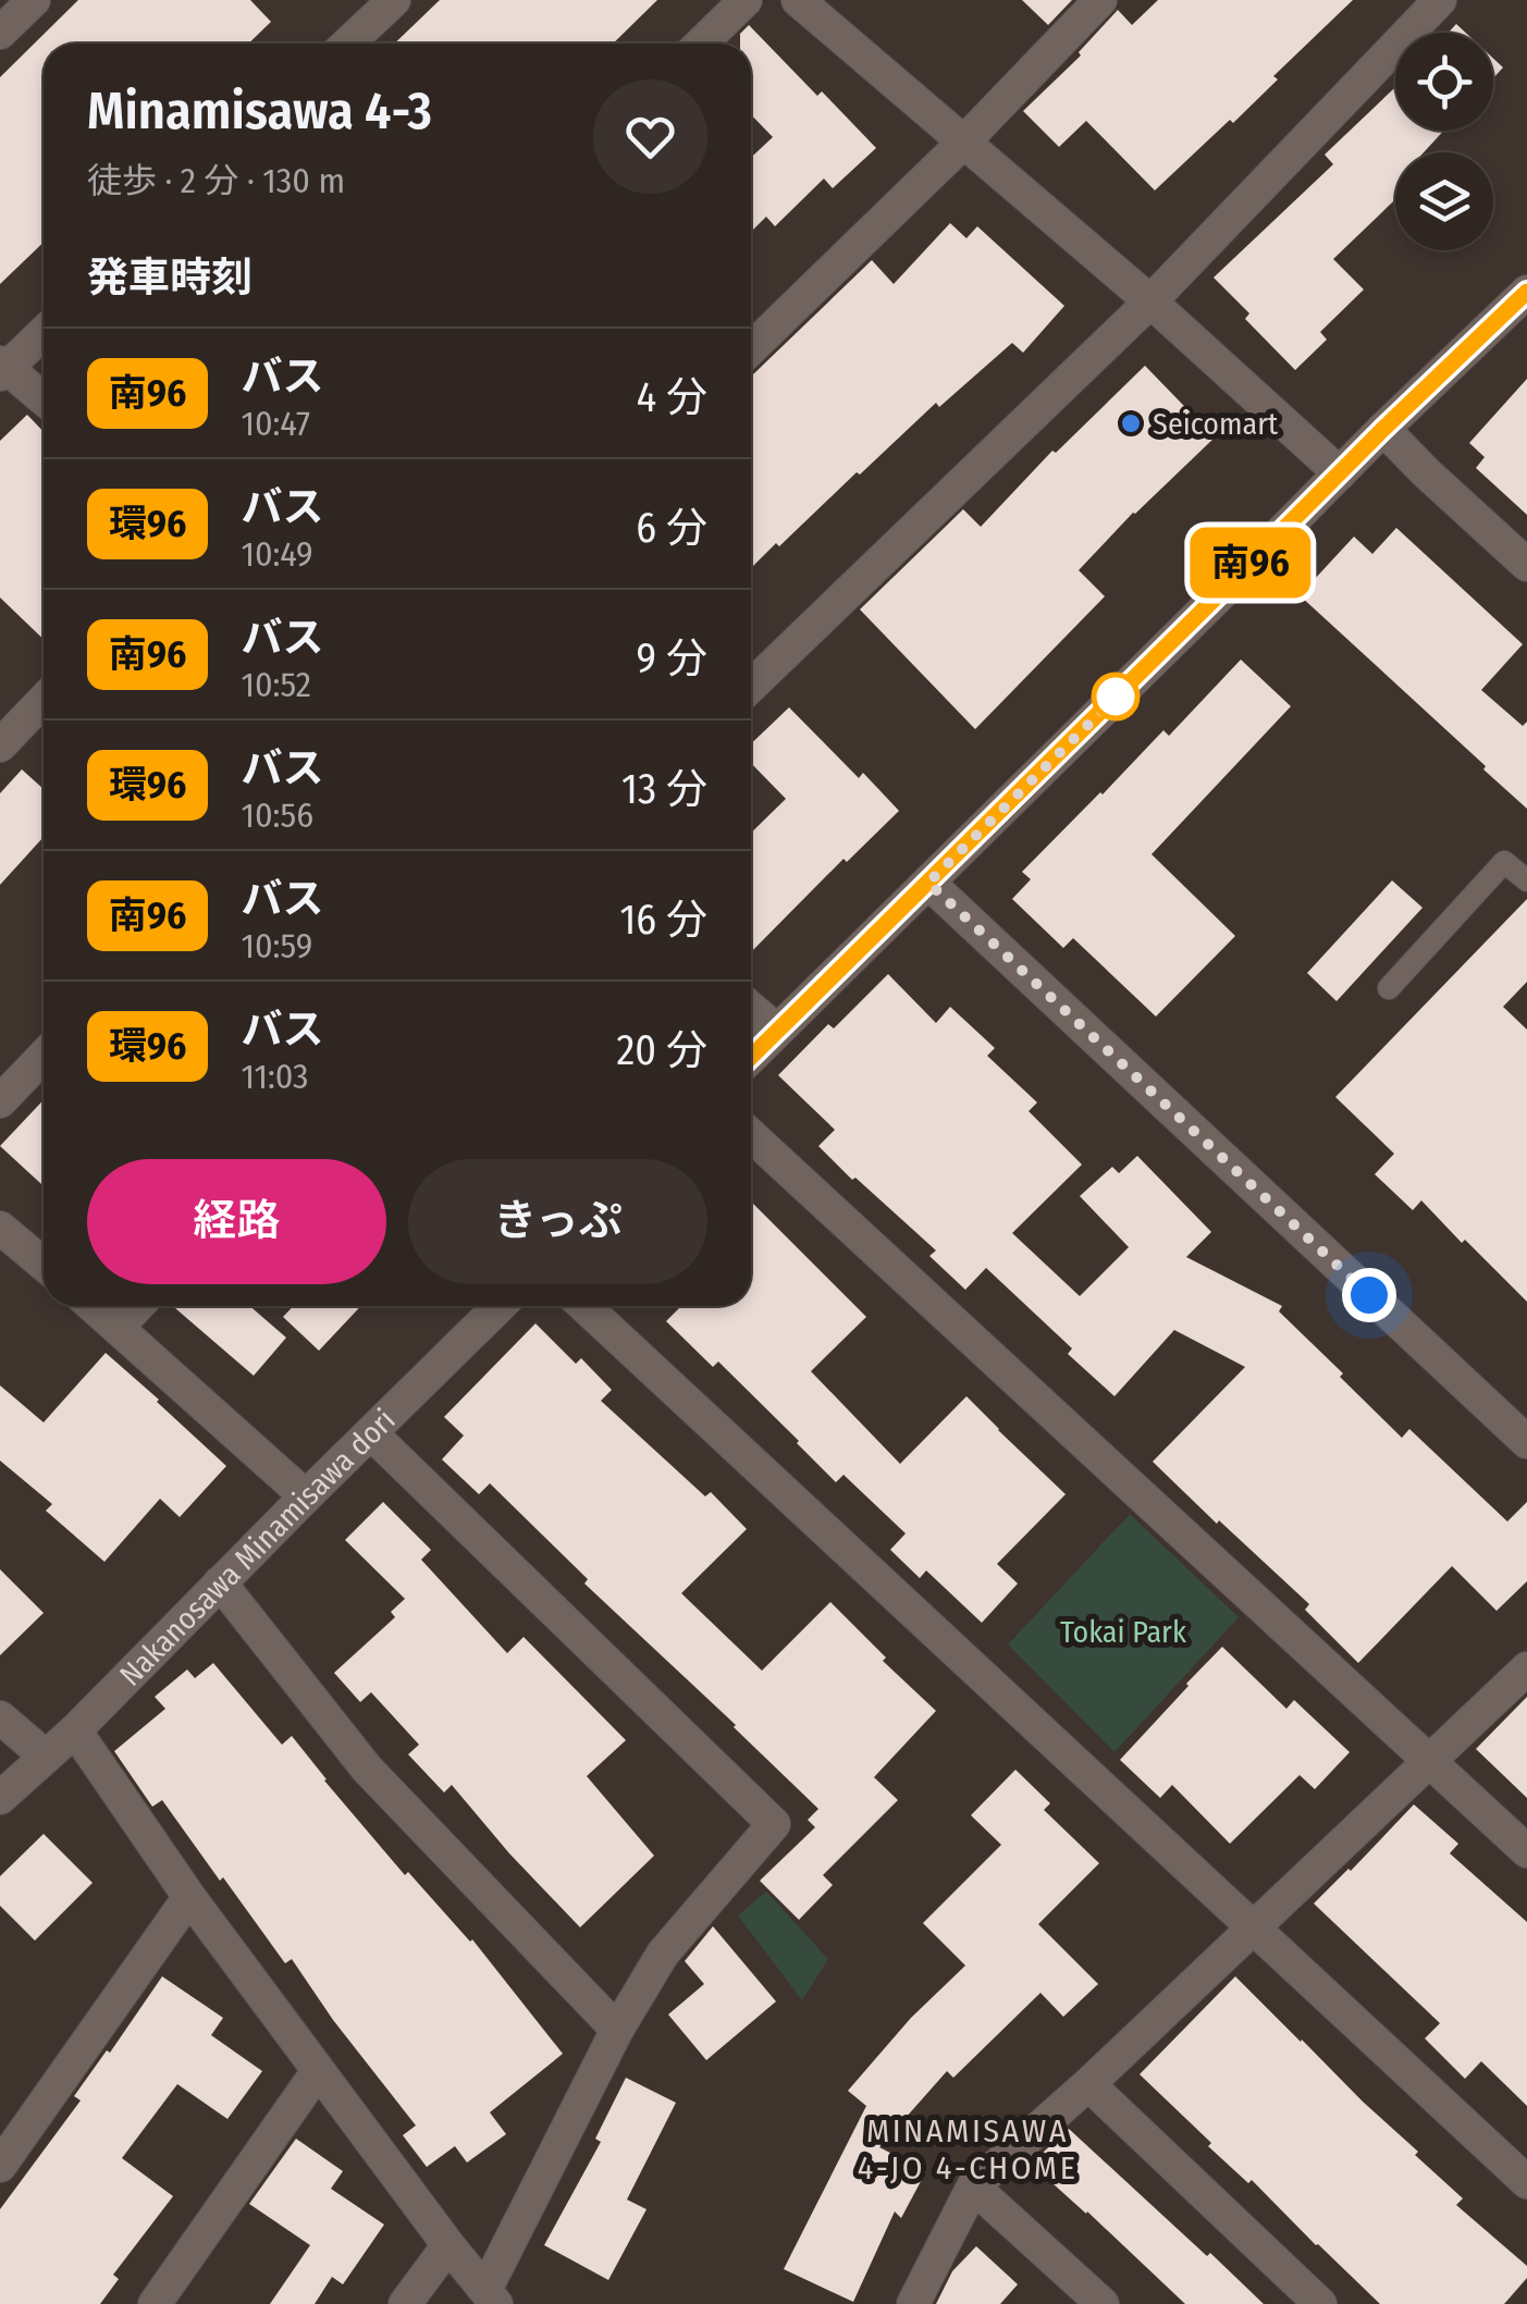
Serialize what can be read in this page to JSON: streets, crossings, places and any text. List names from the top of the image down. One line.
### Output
{"streets":{"street":["Nakanosawa Minamisawa dori"]},"districts":["MINAMISAWA 4-JO 4-CHOME"],"parks":["Tokai Park"],"places":["Seicomart"],"lines":["bus line 南96"],"page":{"on_map":"南96","heading":[["Minamisawa 4-3","徒歩 · 2 分 · 130 m"],"発車時刻"],"list":[{"mark":"南96","name":"バス","note":"10:47","value":"4 分"},{"mark":"環96","name":"バス","note":"10:49","value":"6 分"},{"mark":"南96","name":"バス","note":"10:52","value":"9 分"},{"mark":"環96","name":"バス","note":"10:56","value":"13 分"},{"mark":"南96","name":"バス","note":"10:59","value":"16 分"},{"mark":"環96","name":"バス","note":"11:03","value":"20 分"}],"buttons":["経路","きっぷ"]}}
